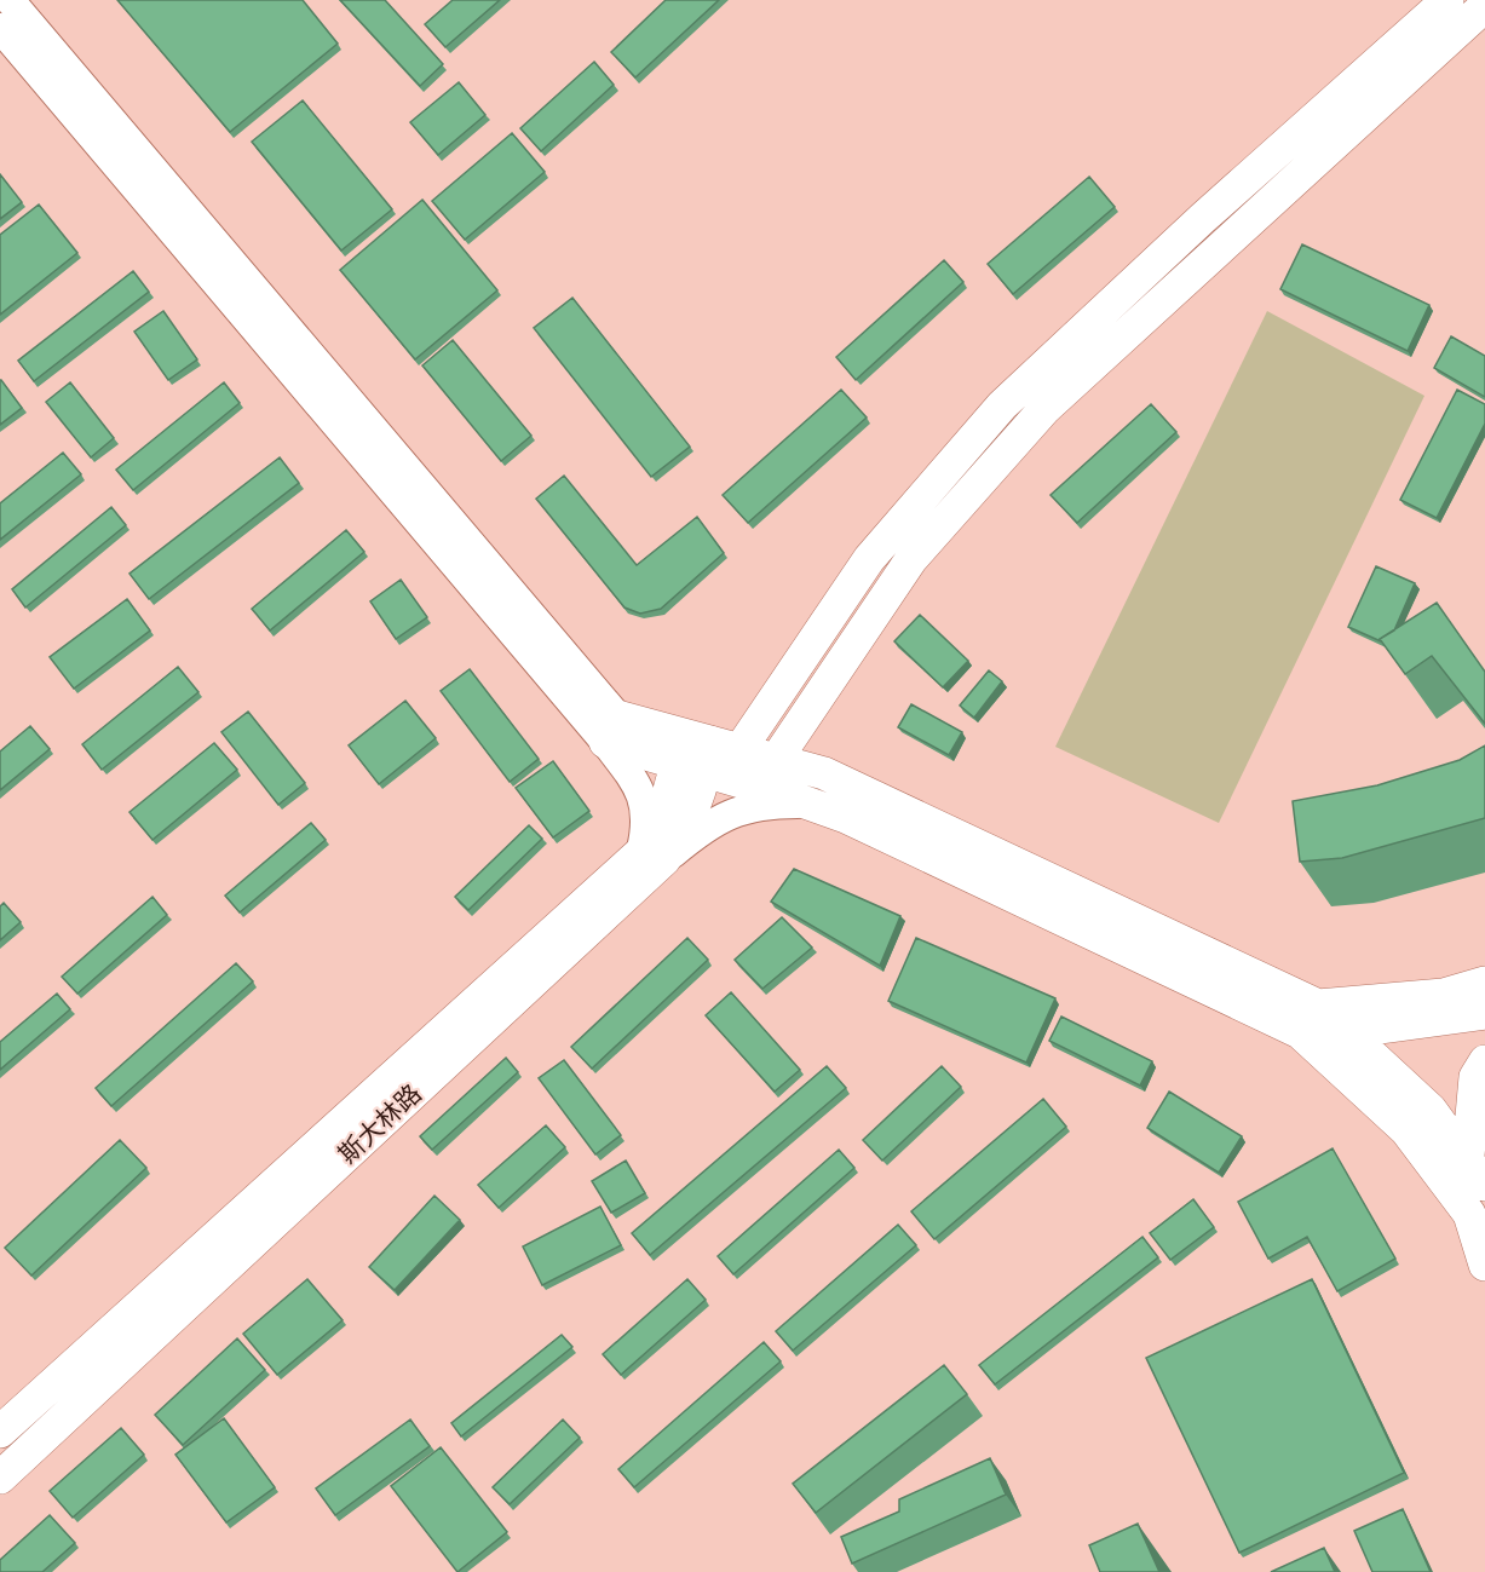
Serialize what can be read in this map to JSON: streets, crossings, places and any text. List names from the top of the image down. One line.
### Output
{"streets":{"main road":["斯大林路"]}}
